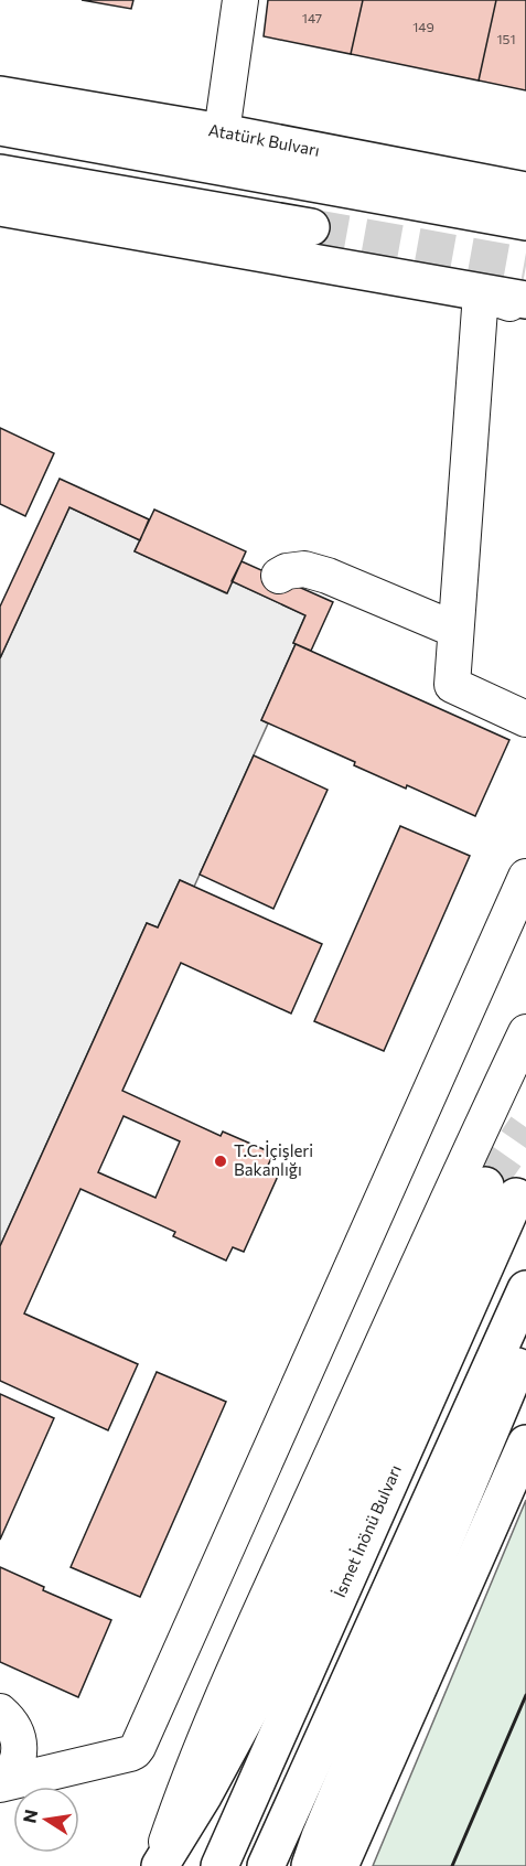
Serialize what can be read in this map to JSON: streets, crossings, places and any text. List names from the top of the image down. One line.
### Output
{"streets":{"main road":["Atatürk Bulvarı","İsmet İnönü Bulvarı"]},"places":["T.C. İçişleri Bakanlığı"],"house_numbers":["147","149","151"],"north":"left"}
